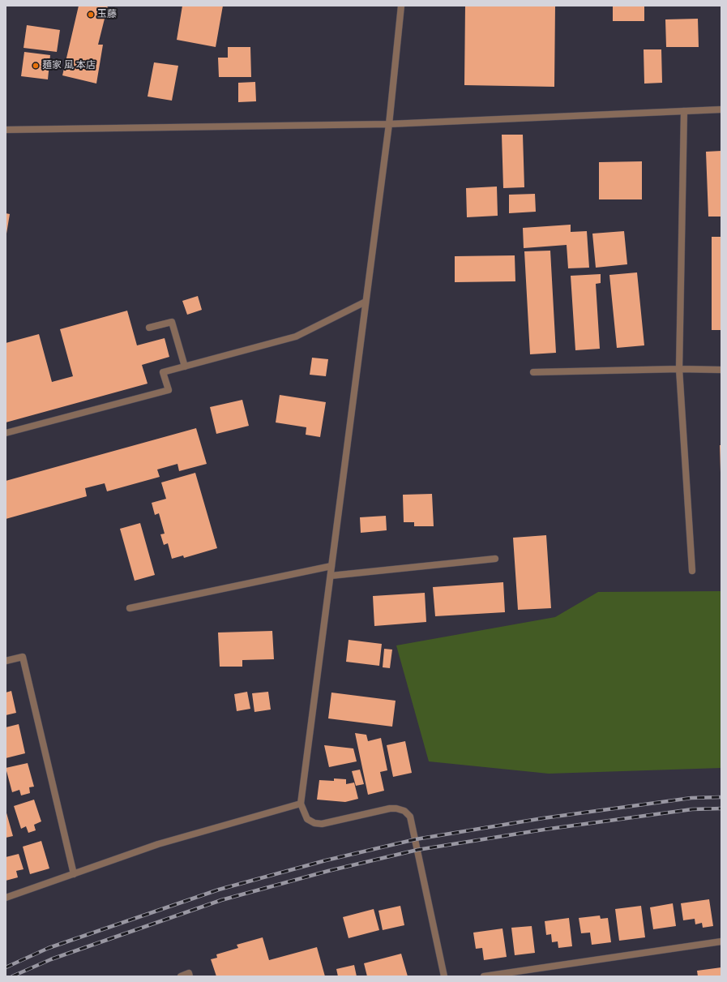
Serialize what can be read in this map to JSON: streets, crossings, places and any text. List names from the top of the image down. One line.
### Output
{"places":["玉藤","麺家 風 本店"]}
